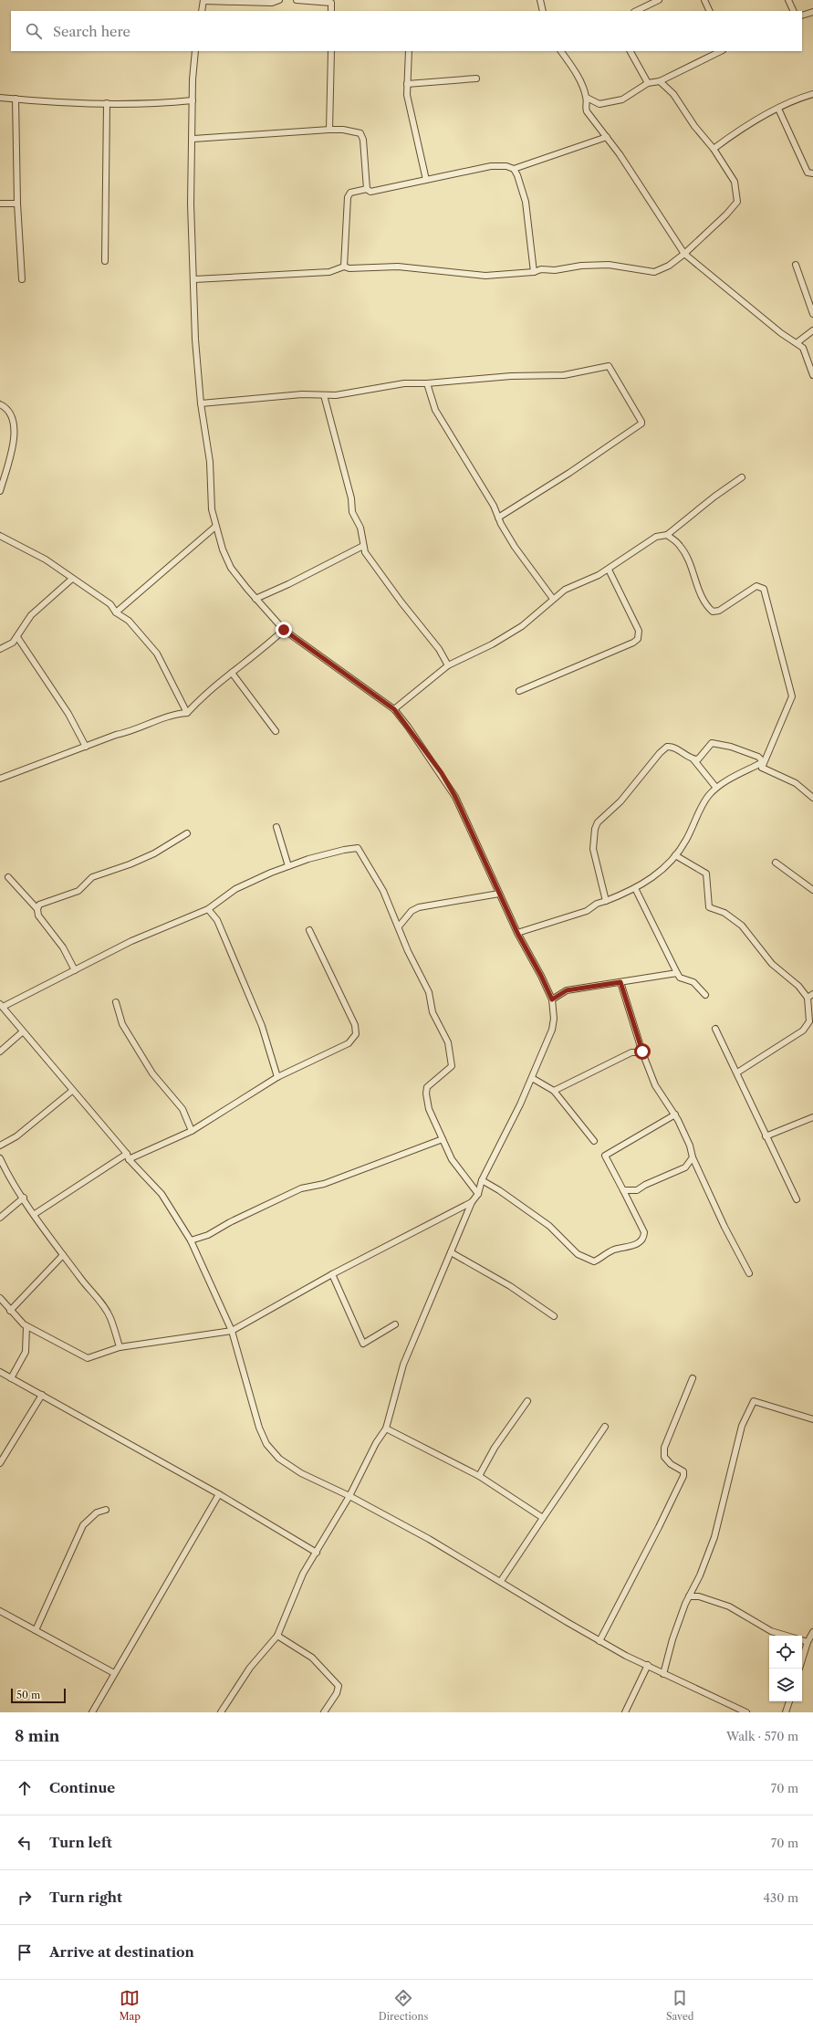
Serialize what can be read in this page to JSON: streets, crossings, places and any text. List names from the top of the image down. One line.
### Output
{"scale_bar":"50 m","page":{"search":"Search here","scale":"50 m","heading":["8 min","Walk · 570 m"],"list":[["Continue","70 m"],["Turn left","70 m"],["Turn right","430 m"],"Arrive at destination"],"nav":["Map","Directions","Saved"]}}
